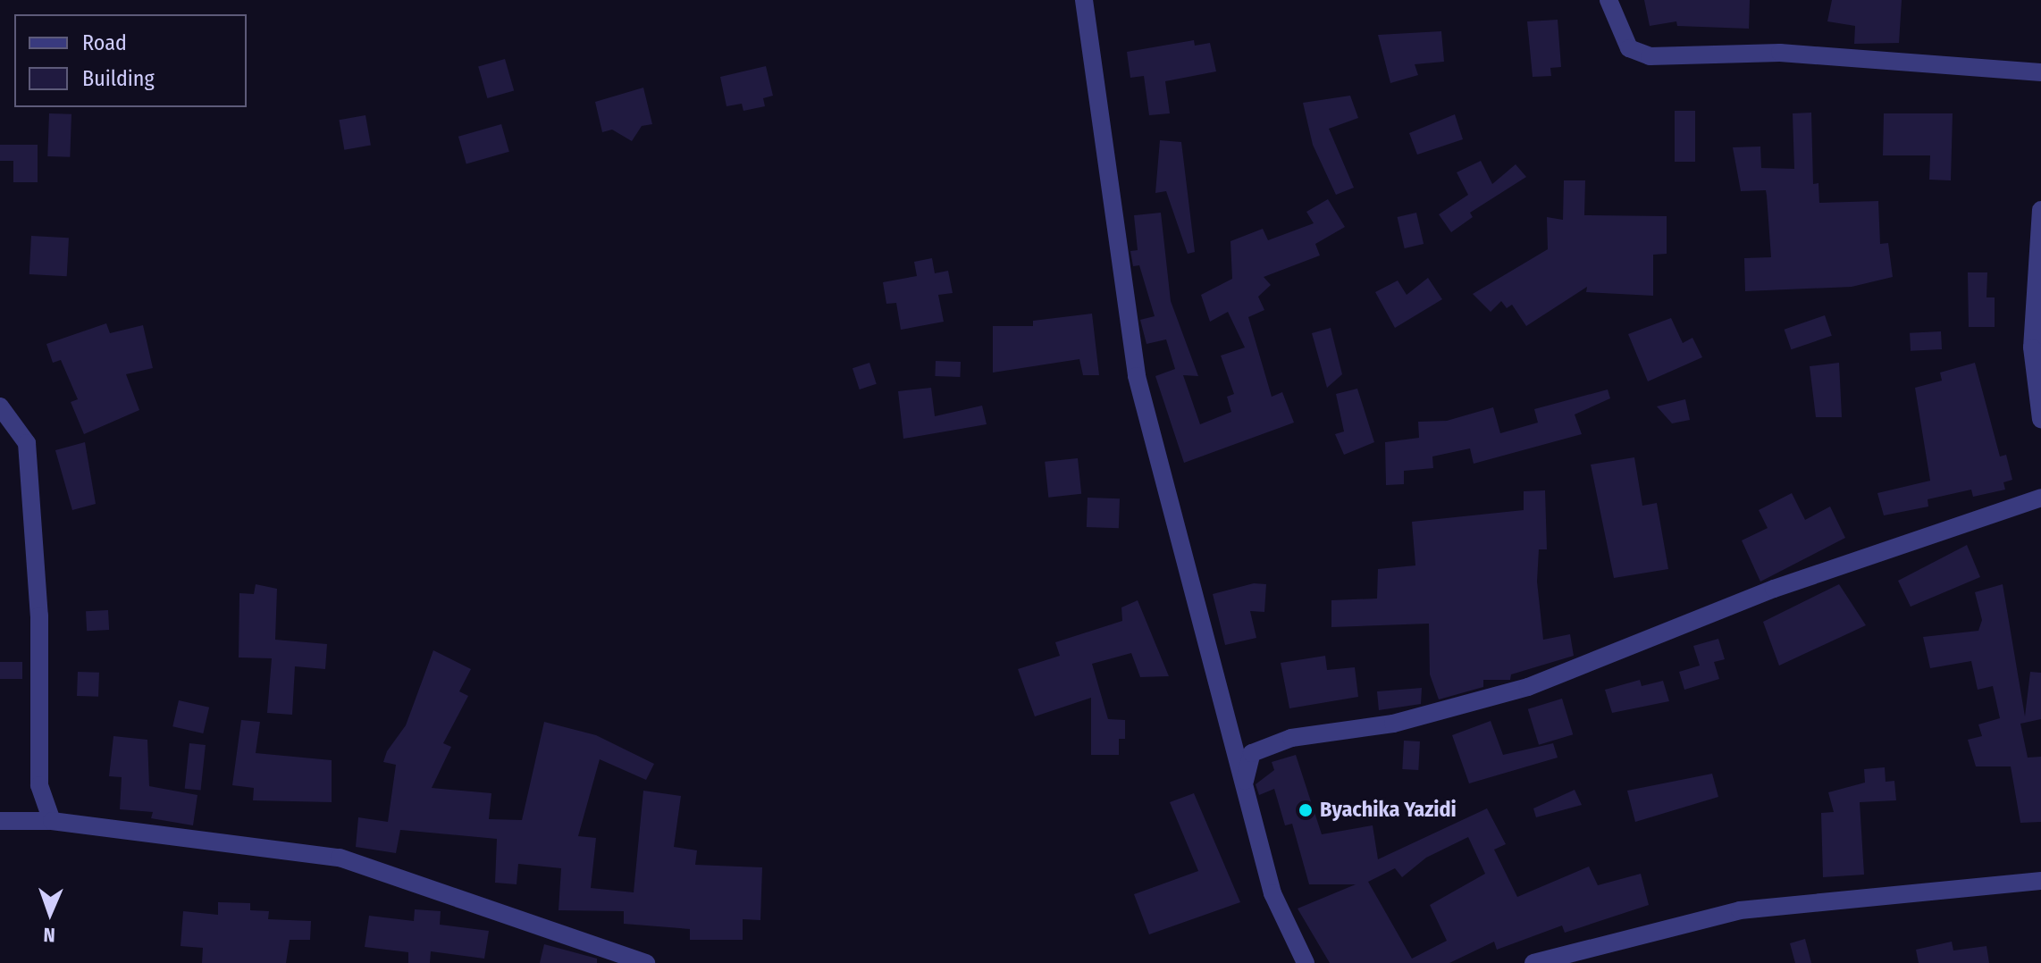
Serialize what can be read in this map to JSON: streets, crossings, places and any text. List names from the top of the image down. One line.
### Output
{"places":["Byachika Yazidi"],"legend":["Road","Building"],"north":"bottom"}
